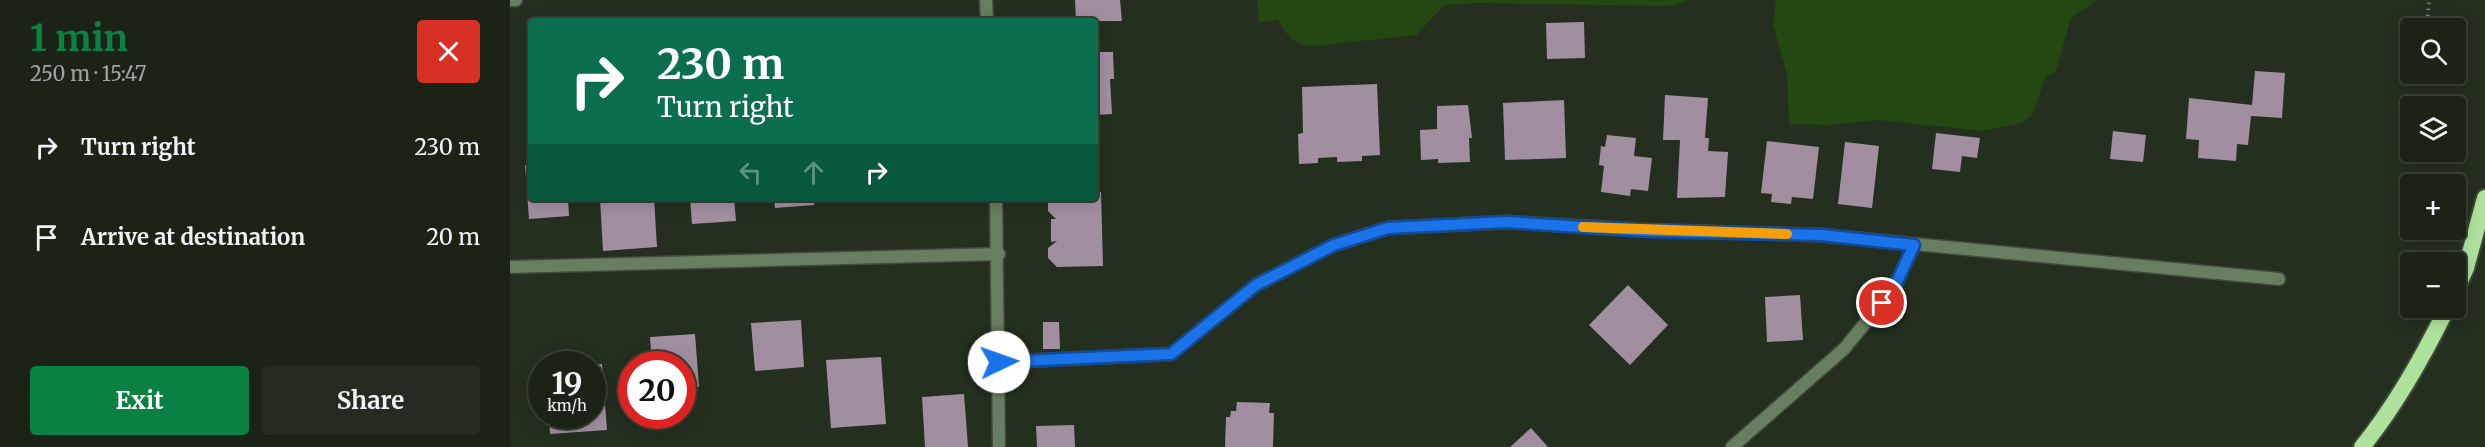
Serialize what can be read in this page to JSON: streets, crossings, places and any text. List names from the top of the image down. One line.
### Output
{"page":{"heading":["1 min","250 m · 15:47"],"map_buttons":["+","−"],"turn":["230 m","Turn right"],"list":[{"name":"Turn right","value":"230 m"},{"name":"Arrive at destination","value":"20 m"}],"speed":"19 km/h","limit":"20","buttons":["Exit","Share"]}}
